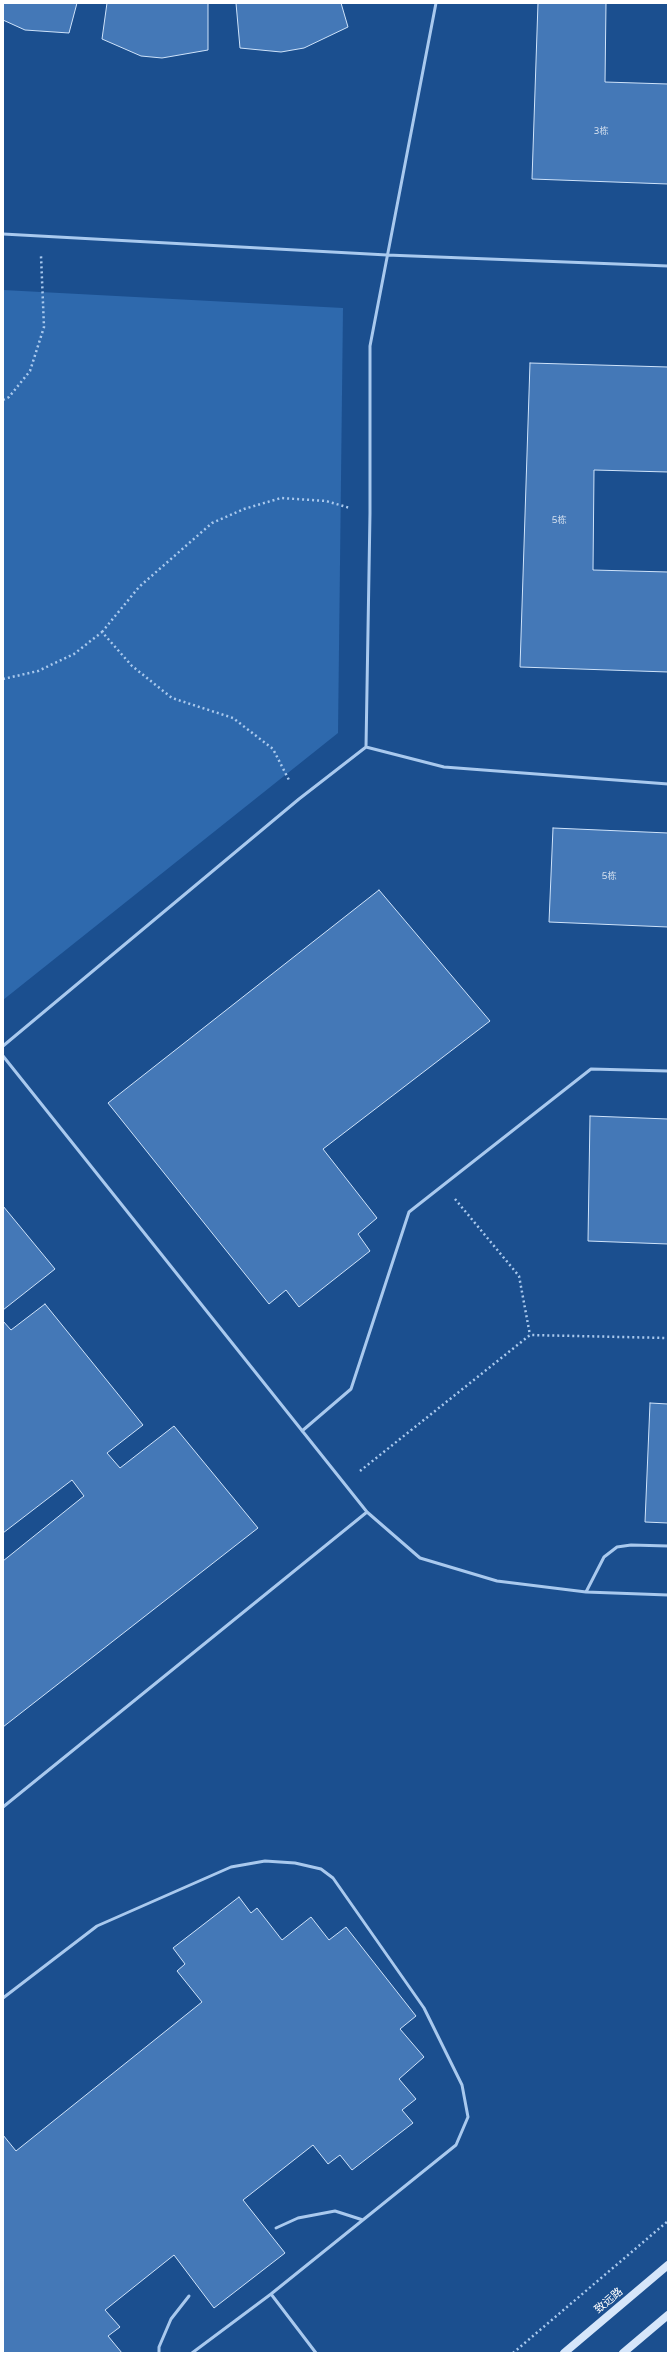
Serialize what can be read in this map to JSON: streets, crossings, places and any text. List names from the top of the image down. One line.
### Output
{"streets":{"main road":["致远路"]},"house_numbers":["3栋","5栋","5栋"]}
